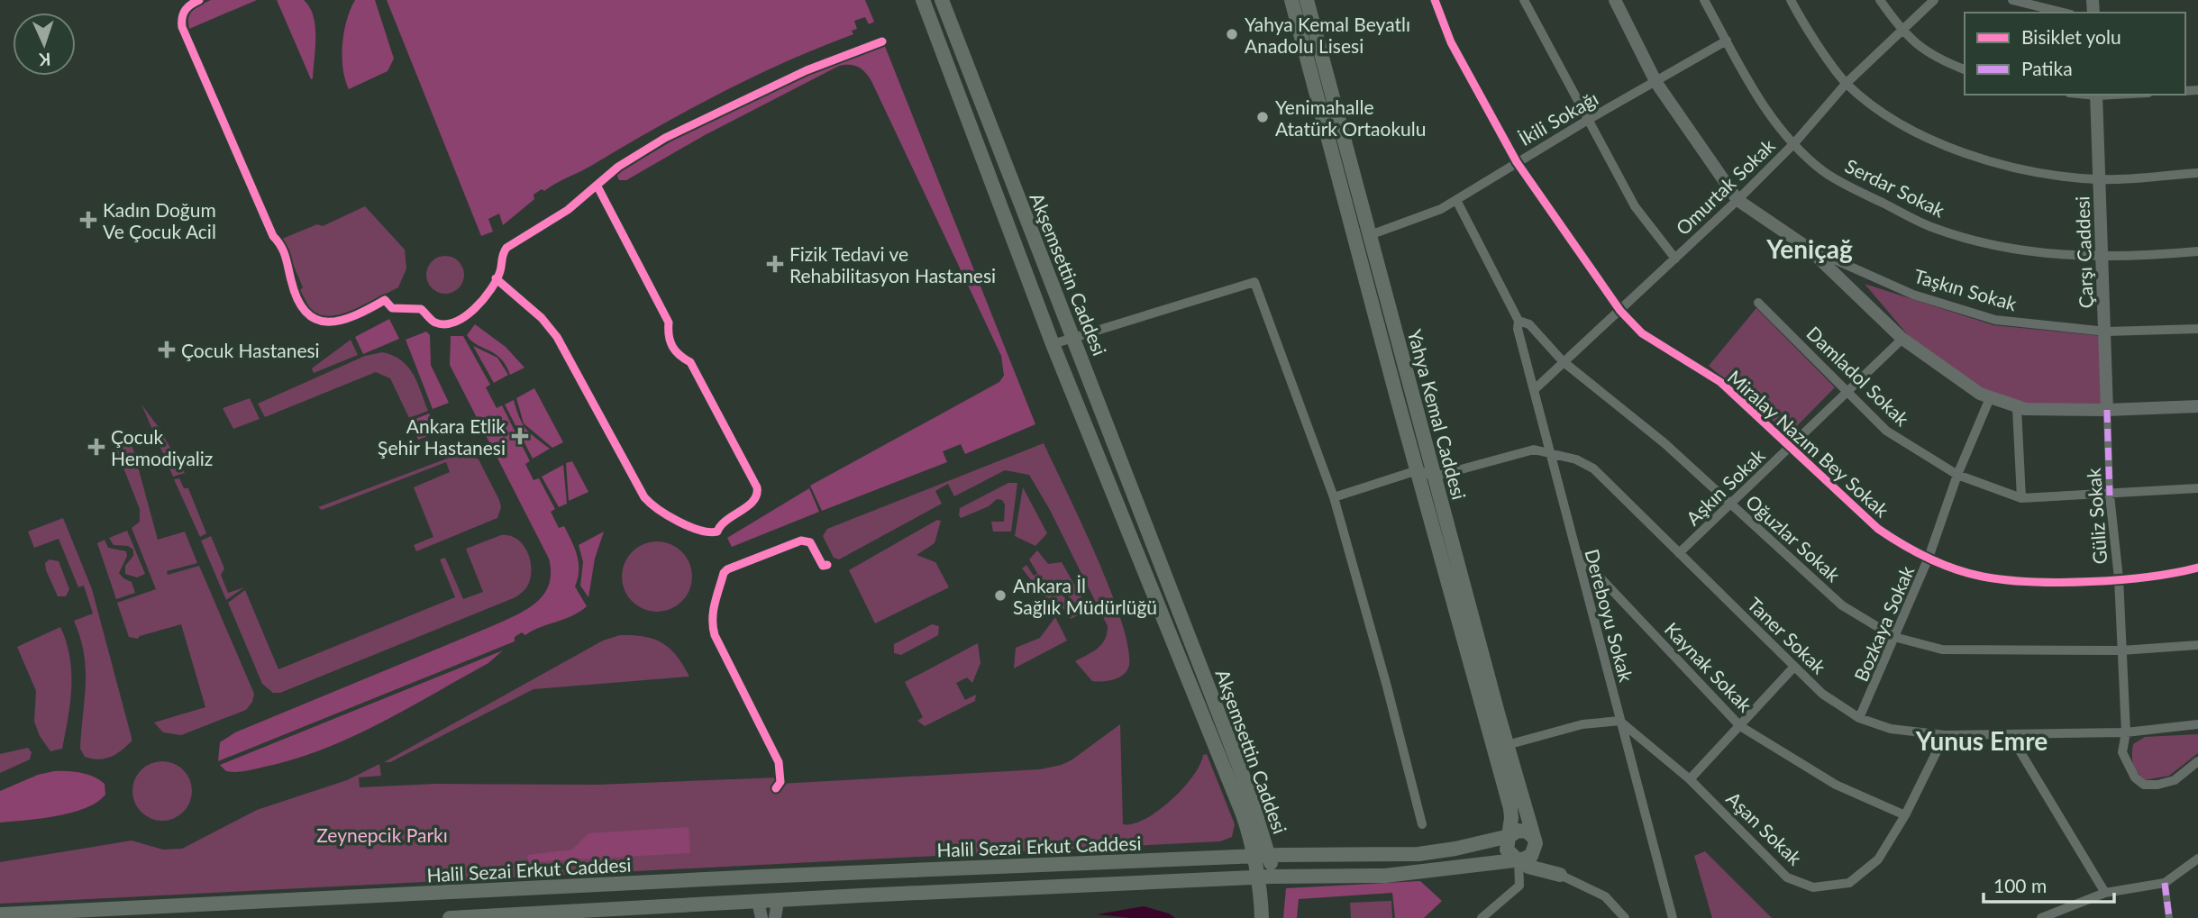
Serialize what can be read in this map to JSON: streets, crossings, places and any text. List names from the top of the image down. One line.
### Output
{"streets":{"main road":["Akşemsettin Caddesi","Yahya Kemal Caddesi","Halil Sezai Erkut Caddesi"],"street":["İkili Sokağı","Omurtak Sokak","Serdar Sokak","Çarşı Caddesi","Taşkın Sokak","Damladol Sokak","Miralay Nazım Bey Sokak","Aşkın Sokak","Güliz Sokak","Oğuzlar Sokak","Dereboyu Sokak","Bozkaya Sokak","Taner Sokak","Kaynak Sokak","Aşan Sokak"]},"crossings":[["İkili Sokağı","Serdar Sokak"],["İkili Sokağı","Yahya Kemal Caddesi"],["İkili Sokağı","Miralay Nazım Bey Sokak"],["İkili Sokağı","Oğuzlar Sokak"],["Omurtak Sokak","Serdar Sokak"],["Omurtak Sokak","Miralay Nazım Bey Sokak"],["Omurtak Sokak","Oğuzlar Sokak"],["Omurtak Sokak","Dereboyu Sokak"],["Serdar Sokak","Çarşı Caddesi"],["Çarşı Caddesi","Taşkın Sokak"],["Çarşı Caddesi","Güliz Sokak"],["Akşemsettin Caddesi","Halil Sezai Erkut Caddesi"],["Damladol Sokak","Aşkın Sokak"],["Damladol Sokak","Güliz Sokak"],["Damladol Sokak","Bozkaya Sokak"],["Yahya Kemal Caddesi","Taner Sokak"],["Miralay Nazım Bey Sokak","Aşkın Sokak"],["Miralay Nazım Bey Sokak","Güliz Sokak"],["Miralay Nazım Bey Sokak","Bozkaya Sokak"],["Aşkın Sokak","Oğuzlar Sokak"],["Aşkın Sokak","Taner Sokak"],["Güliz Sokak","Oğuzlar Sokak"],["Güliz Sokak","Taner Sokak"],["Oğuzlar Sokak","Dereboyu Sokak"],["Oğuzlar Sokak","Bozkaya Sokak"],["Dereboyu Sokak","Taner Sokak"],["Dereboyu Sokak","Kaynak Sokak"],["Dereboyu Sokak","Aşan Sokak"],["Bozkaya Sokak","Taner Sokak"],["Taner Sokak","Aşan Sokak"],["Kaynak Sokak","Aşan Sokak"]],"districts":["Yeniçağ","Yunus Emre"],"parks":["Zeynepcik Parkı"],"places":{"other":["Yahya Kemal Beyatlı Anadolu Lisesi","Yenimahalle Atatürk Ortaokulu","Ankara İl Sağlık Müdürlüğü"],"health":["Kadın Doğum Ve Çocuk Acil","Fizik Tedavi ve Rehabilitasyon Hastanesi","Çocuk Hastanesi","Ankara Etlik Şehir Hastanesi","Çocuk Hemodiyaliz"]},"legend":["Bisiklet yolu","Patika"],"scale_bar":"100 m","north":"bottom"}
